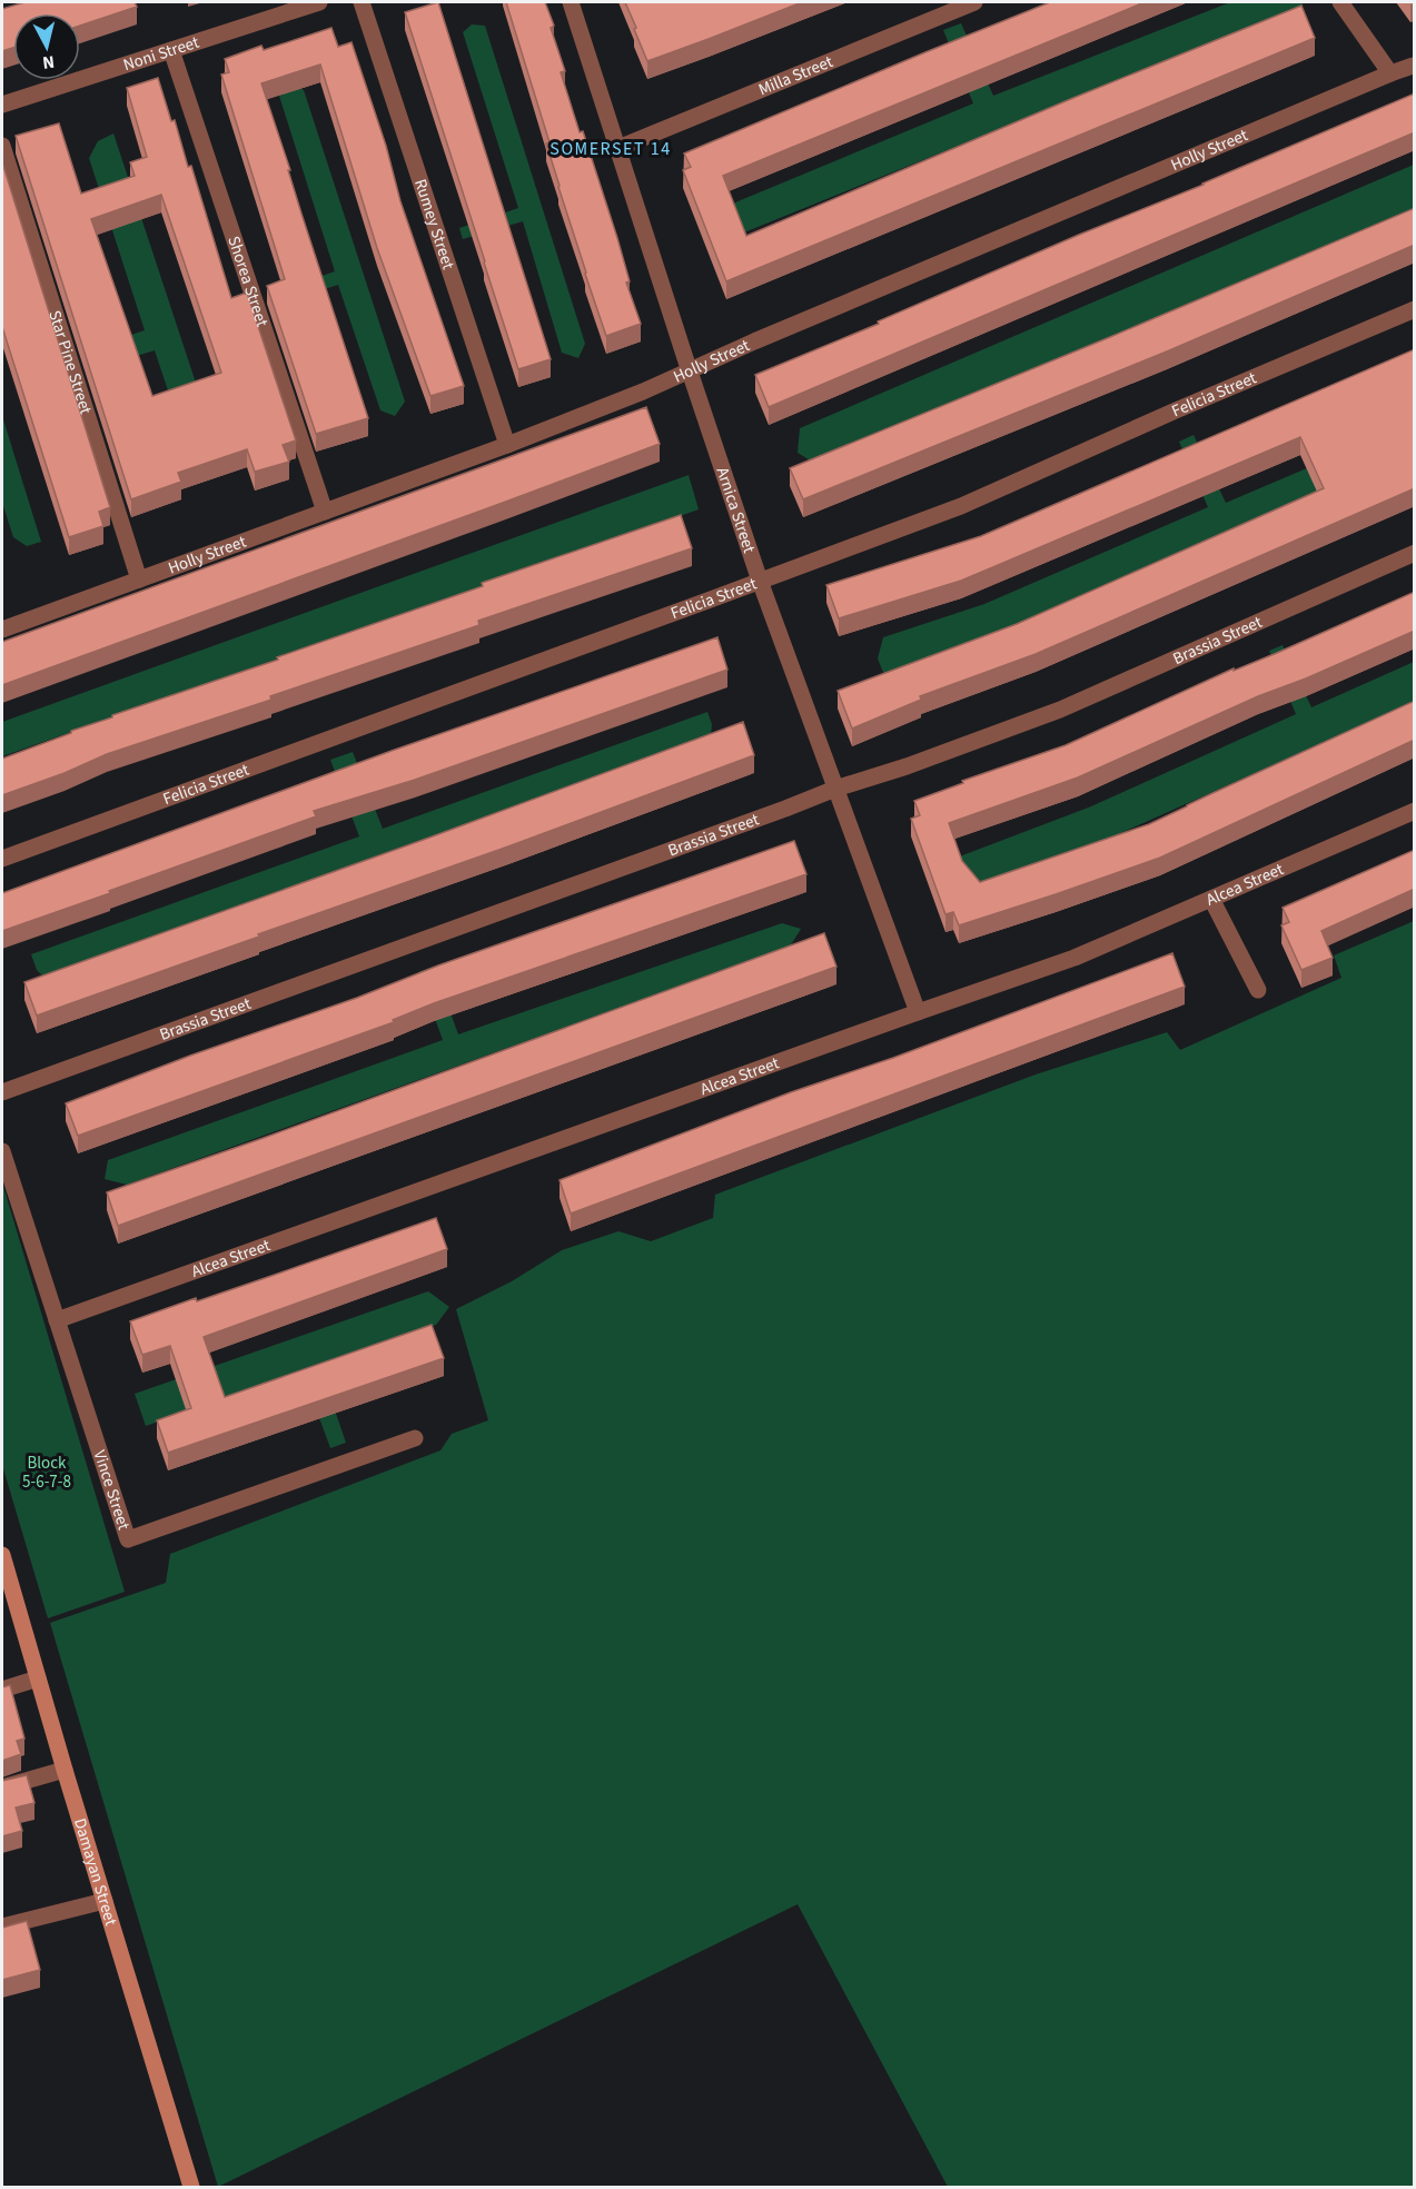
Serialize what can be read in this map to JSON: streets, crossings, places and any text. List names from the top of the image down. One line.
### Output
{"streets":{"street":["Noni Street","Milla Street","Holly Street","Rumey Street","Shorea Street","Star Pine Street","Felicia Street","Arnica Street","Brassia Street","Alcea Street","Vince Street","Damayan Street"]},"crossings":[["Noni Street","Shorea Street"],["Milla Street","Arnica Street"],["Holly Street","Rumey Street"],["Holly Street","Shorea Street"],["Holly Street","Star Pine Street"],["Holly Street","Arnica Street"],["Felicia Street","Arnica Street"],["Arnica Street","Brassia Street"],["Arnica Street","Alcea Street"],["Alcea Street","Vince Street"]],"districts":["SOMERSET 14"],"parks":["Block 5-6-7-8"],"north":"bottom"}
